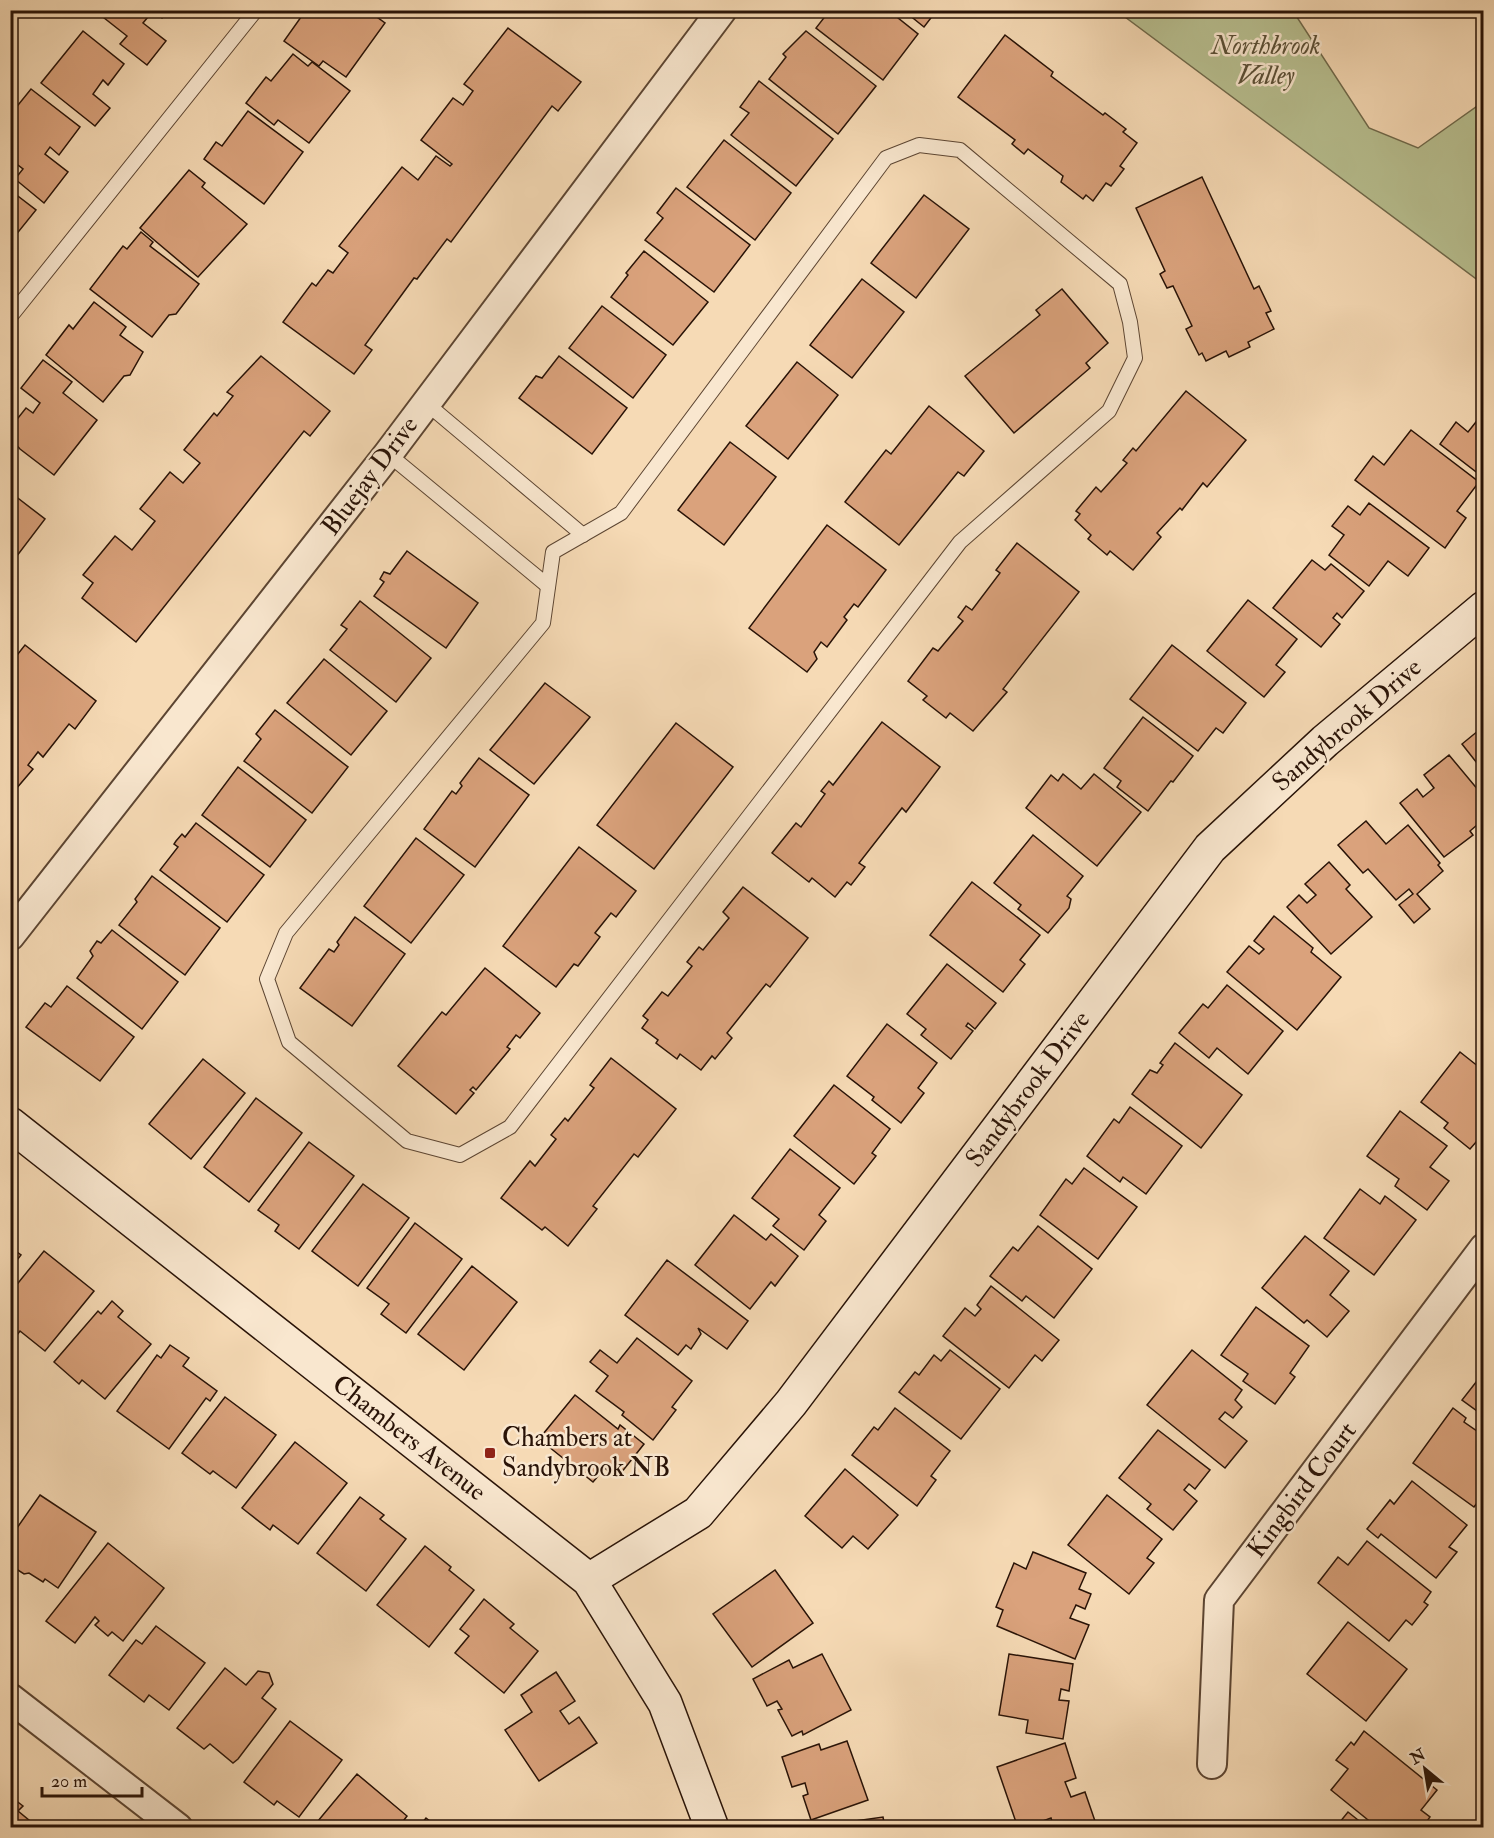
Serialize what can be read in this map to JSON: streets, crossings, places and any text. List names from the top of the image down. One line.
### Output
{"streets":{"street":["Bluejay Drive","Sandybrook Drive","Chambers Avenue","Kingbird Court"]},"crossings":[["Sandybrook Drive","Chambers Avenue"]],"parks":["Northbrook Valley"],"places":{"transit":["Chambers at Sandybrook NB"]},"scale_bar":"20 m","north":"top left"}
